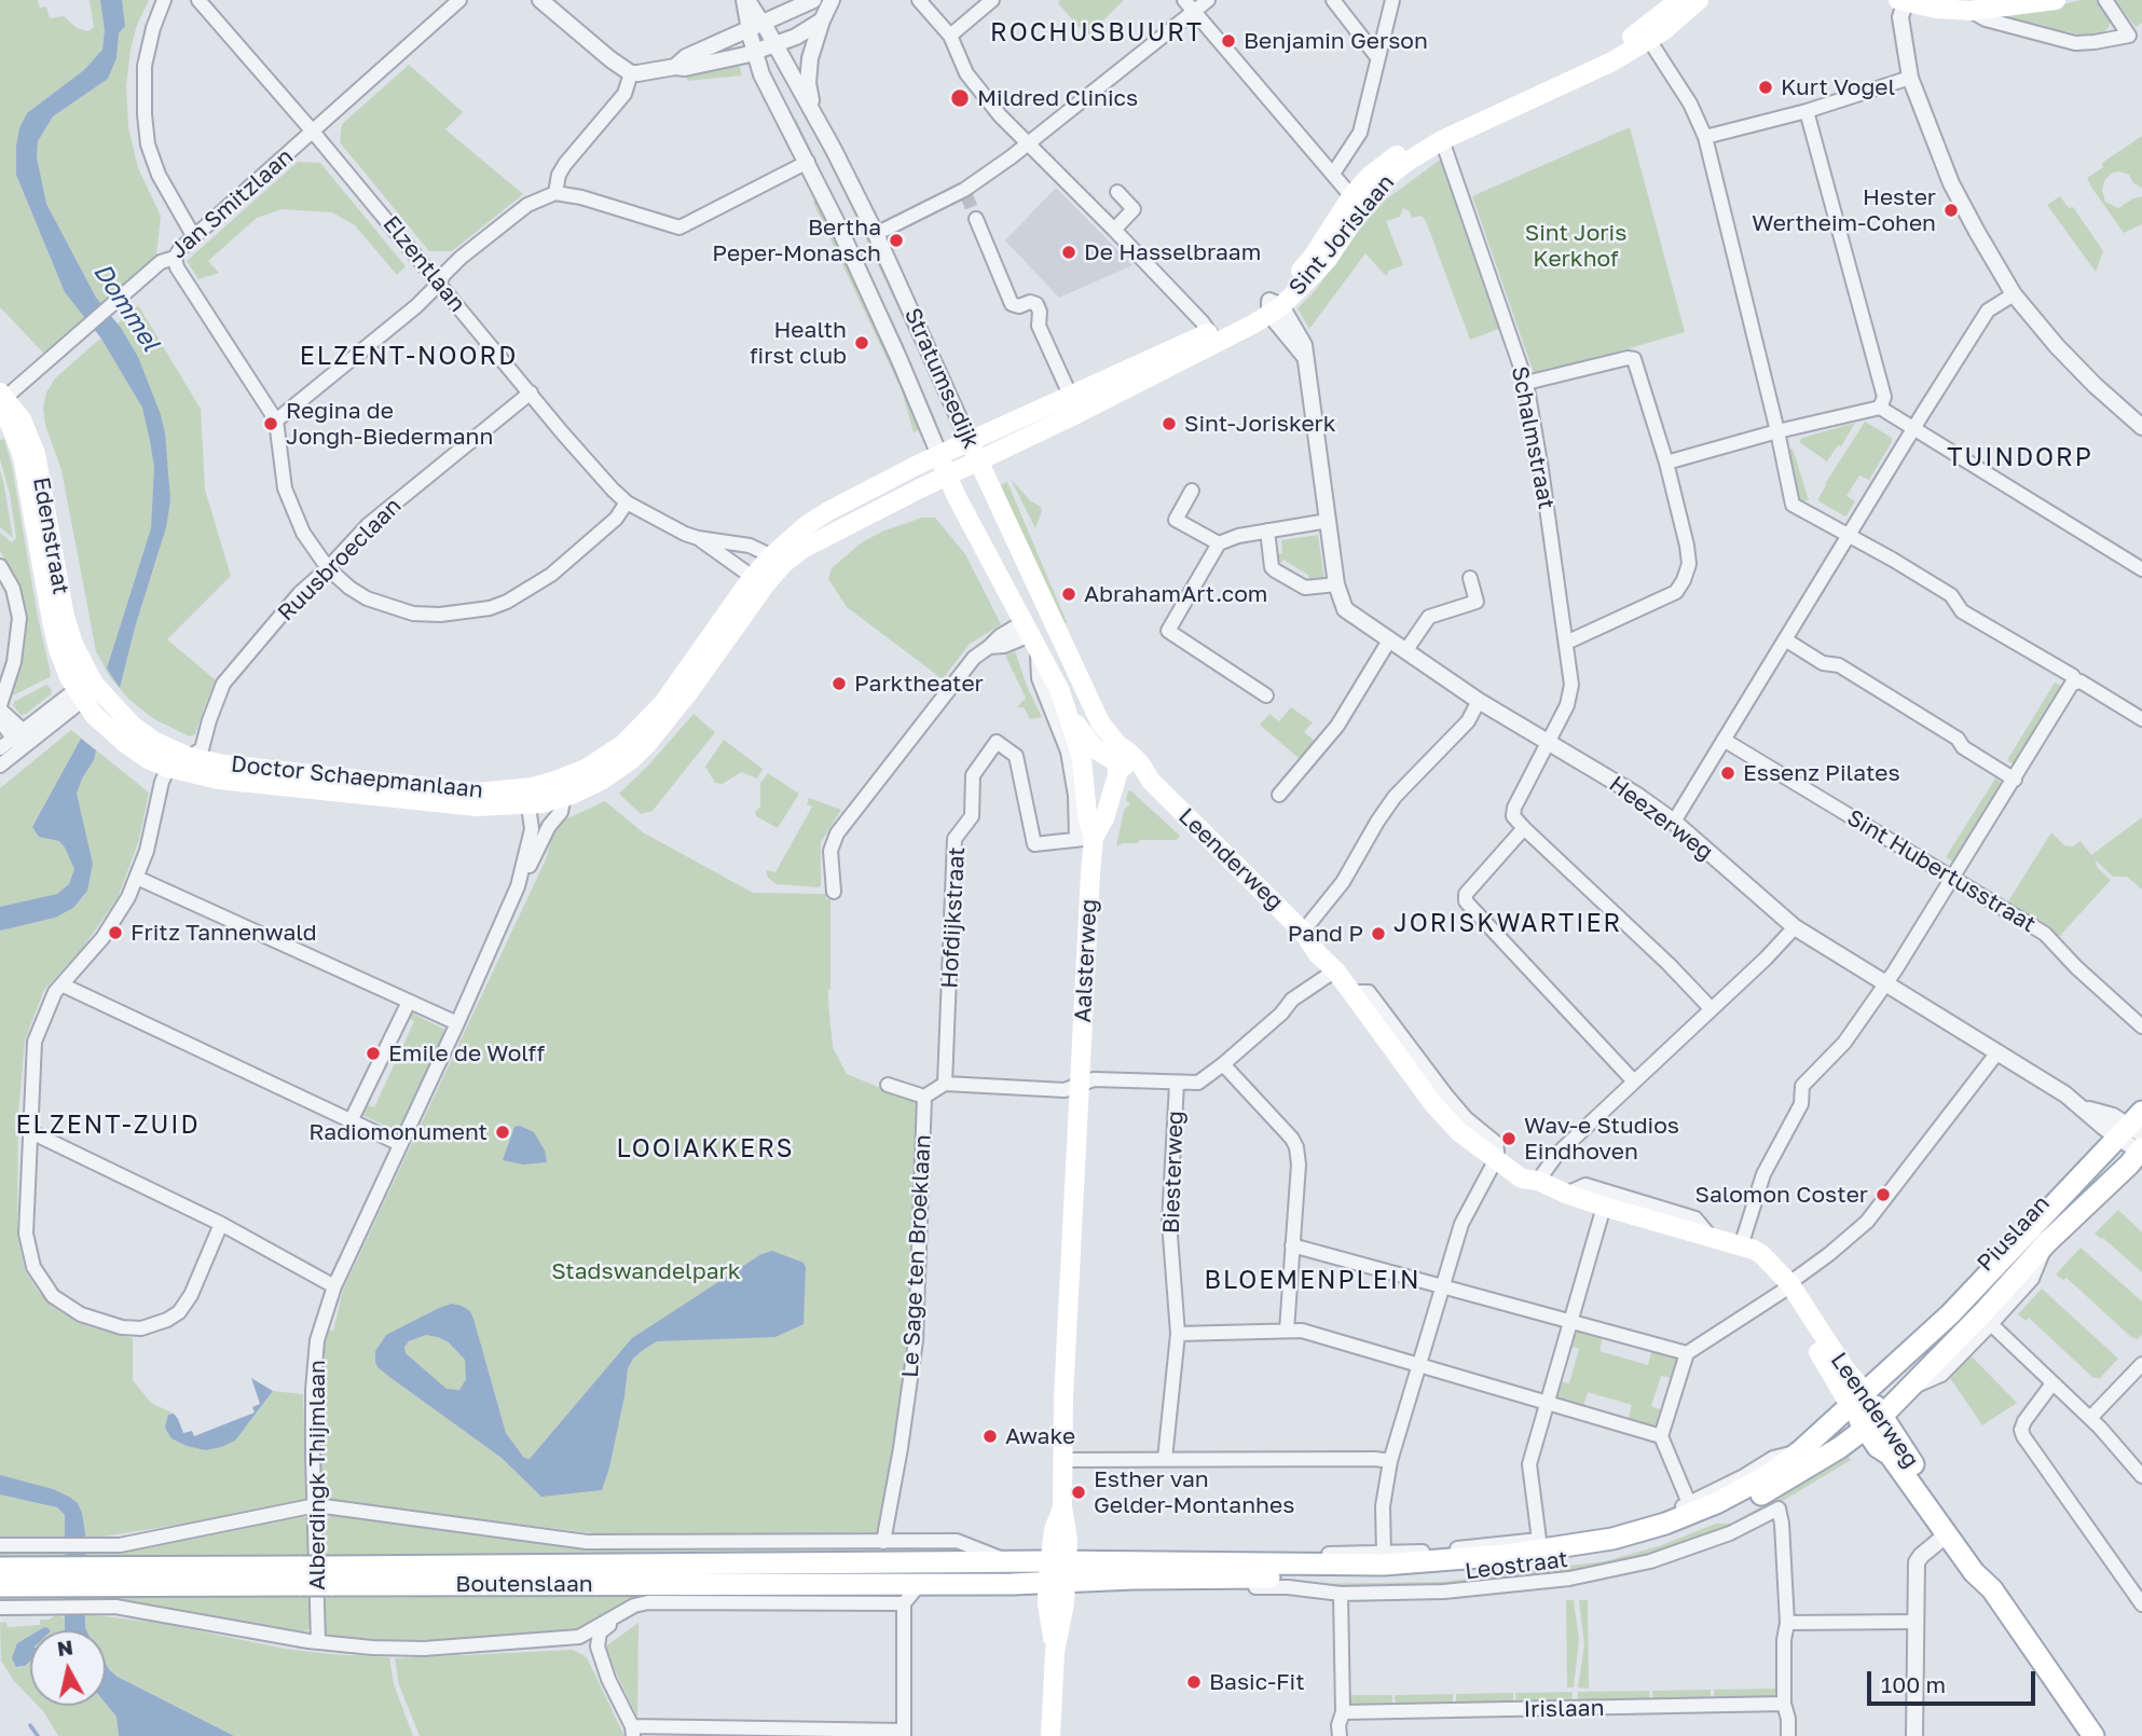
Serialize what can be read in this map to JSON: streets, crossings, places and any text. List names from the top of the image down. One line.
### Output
{"streets":{"main road":["Sint Jorislaan","Stratumsedijk","Edenstraat","Doctor Schaepmanlaan","Leenderweg","Aalsterweg","Piuslaan","Leostraat","Boutenslaan"],"street":["Jan Smitzlaan","Elzentlaan","Schalmstraat","Ruusbroeclaan","Heezerweg","Sint Hubertusstraat","Hofdijkstraat","Biesterweg","Le Sage ten Broeklaan","Alberdingk Thijmlaan","Irislaan"]},"crossings":[["Jan Smitzlaan","Elzentlaan"],["Jan Smitzlaan","Edenstraat"],["Sint Jorislaan","Stratumsedijk"],["Sint Jorislaan","Schalmstraat"],["Elzentlaan","Ruusbroeclaan"],["Elzentlaan","Doctor Schaepmanlaan"],["Stratumsedijk","Leenderweg"],["Stratumsedijk","Aalsterweg"],["Schalmstraat","Heezerweg"],["Edenstraat","Doctor Schaepmanlaan"],["Ruusbroeclaan","Doctor Schaepmanlaan"],["Doctor Schaepmanlaan","Alberdingk Thijmlaan"],["Heezerweg","Piuslaan"],["Leenderweg","Aalsterweg"],["Leenderweg","Biesterweg"],["Leenderweg","Piuslaan"],["Leenderweg","Leostraat"],["Hofdijkstraat","Aalsterweg"],["Aalsterweg","Leostraat"],["Aalsterweg","Boutenslaan"],["Piuslaan","Leostraat"],["Le Sage ten Broeklaan","Boutenslaan"],["Alberdingk Thijmlaan","Boutenslaan"],["Leostraat","Boutenslaan"]],"districts":["ROCHUSBUURT","ELZENT-NOORD","TUINDORP","JORISKWARTIER","ELZENT-ZUID","LOOIAKKERS","BLOEMENPLEIN"],"water":["Dommel"],"parks":["Sint Joris Kerkhof","Stadswandelpark"],"places":["Benjamin Gerson","Kurt Vogel","Mildred Clinics","Hester Wertheim-Cohen","Bertha Peper-Monasch","De Hasselbraam","Health first club","Regina de Jongh-Biedermann","Sint-Joriskerk","AbrahamArt.com","Parktheater","Essenz Pilates","Fritz Tannenwald","Pand P","Emile de Wolff","Radiomonument","Wav-e Studios Eindhoven","Salomon Coster","Awake","Esther van Gelder-Montanhes","Basic-Fit"],"scale_bar":"100 m","north":"top"}
